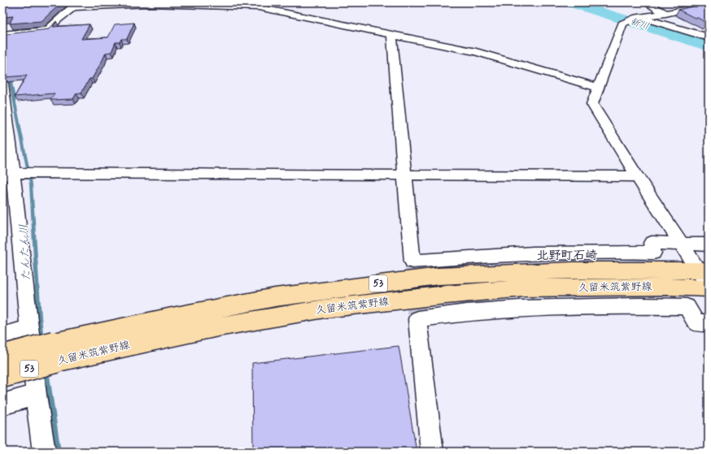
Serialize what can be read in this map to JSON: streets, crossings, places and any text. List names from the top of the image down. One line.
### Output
{"streets":{"main road":["53","久留米筑紫野線"]},"districts":["北野町石崎"],"water":["新川","たんたん川"]}
